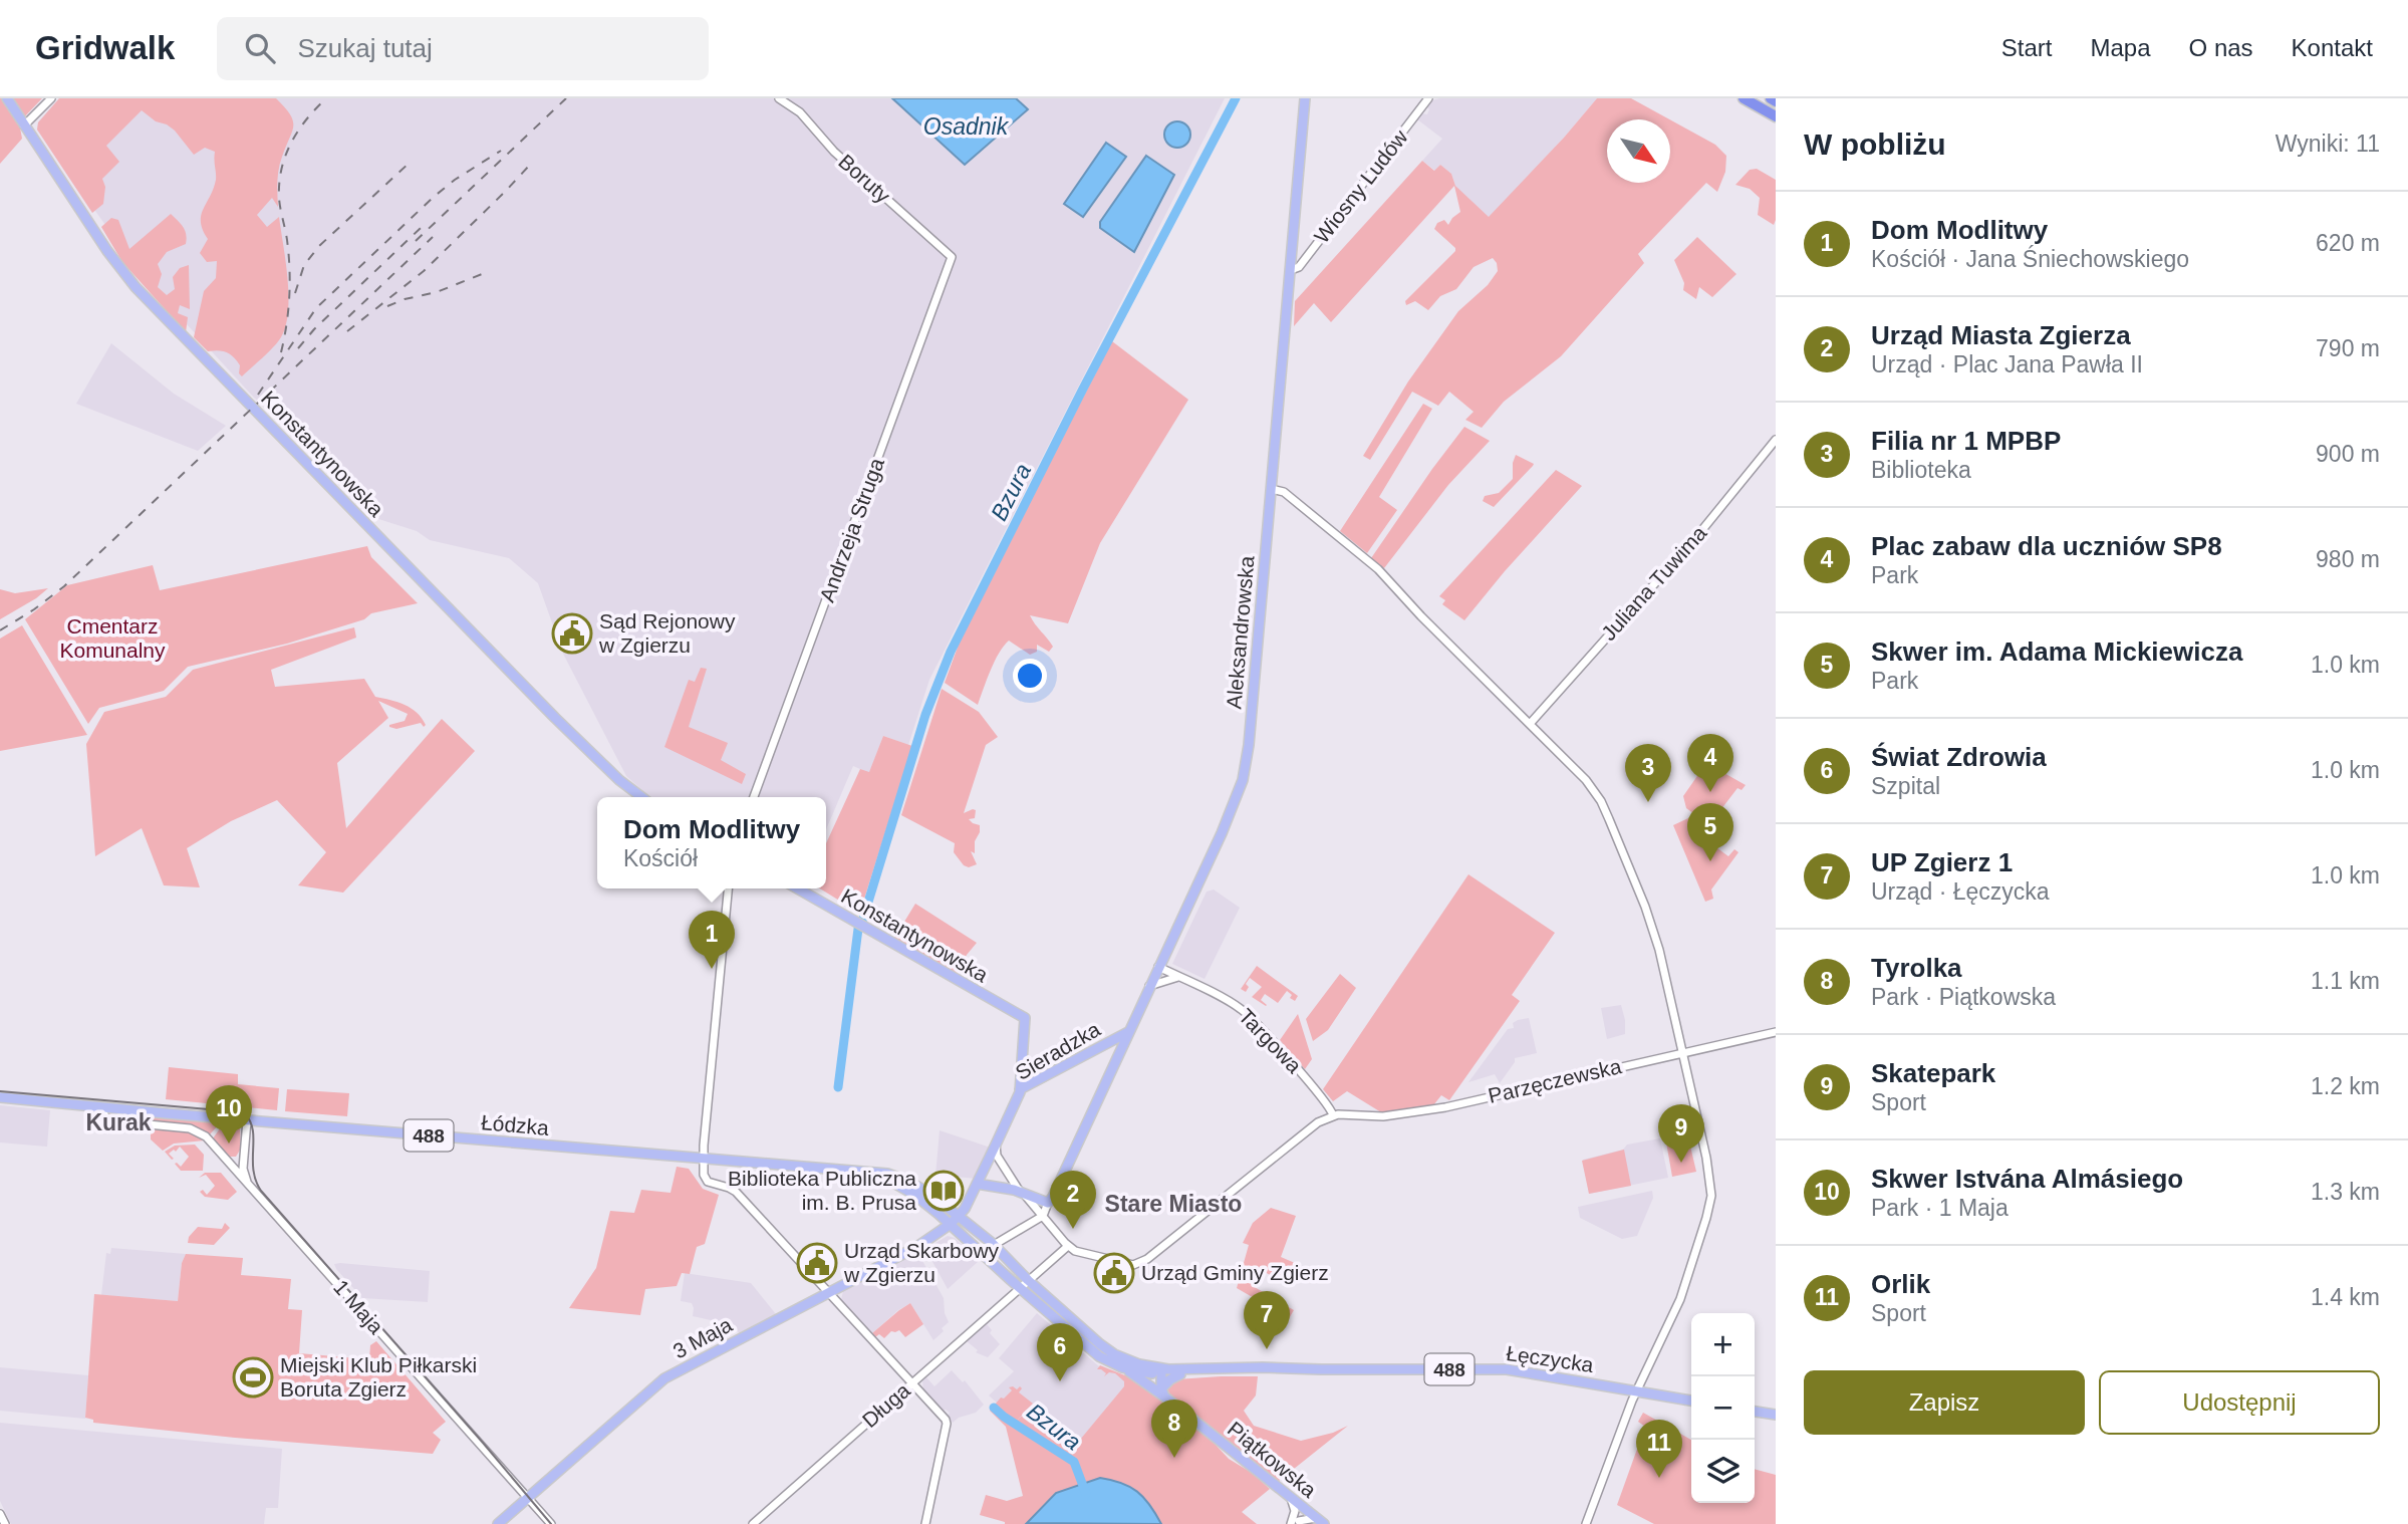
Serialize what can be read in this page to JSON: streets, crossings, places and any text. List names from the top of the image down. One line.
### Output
{"streets":{"main road":["Konstantynowska","Aleksandrowska","Sieradzka","Łódzka","488","3 Maja","Łęczycka","Piątkowska"],"street":["Boruty","Wiosny Ludów","Andrzeja Struga","Juliana Tuwima","Targowa","Parzęczewska","1 Maja","Długa"]},"crossings":[["Boruty","Andrzeja Struga"],["Wiosny Ludów","Aleksandrowska"],["Aleksandrowska","Targowa"],["Aleksandrowska","Sieradzka"],["Targowa","Parzęczewska"],["Sieradzka","488"],["Sieradzka","3 Maja"],["Łódzka","488"],["Łódzka","1 Maja"],["488","3 Maja"],["488","Łęczycka"],["488","Długa"],["488","Piątkowska"],["1 Maja","3 Maja"]],"districts":["Kurak","Stare Miasto"],"water":["Osadnik","Bzura"],"parks":["Cmentarz Komunalny"],"places":{"public building":["Sąd Rejonowy w Zgierzu","Urząd Skarbowy w Zgierzu","Urząd Gminy Zgierz"],"library":["Biblioteka Publiczna im. B. Prusa"],"sports":["Miejski Klub Piłkarski Boruta Zgierz"]},"north":"bottom right","page":{"header":"Gridwalk","search":"Szukaj tutaj","nav":["Start","Mapa","O nas","Kontakt"],"heading":["W pobliżu","Wyniki: 11"],"list":[{"mark":"1","name":"Dom Modlitwy","note":"Kościół · Jana Śniechowskiego","value":"620 m"},{"mark":"2","name":"Urząd Miasta Zgierza","note":"Urząd · Plac Jana Pawła II","value":"790 m"},{"mark":"3","name":"Filia nr 1 MPBP","note":"Biblioteka","value":"900 m"},{"mark":"4","name":"Plac zabaw dla uczniów SP8","note":"Park","value":"980 m"},{"mark":"5","name":"Skwer im. Adama Mickiewicza","note":"Park","value":"1.0 km"},{"mark":"6","name":"Świat Zdrowia","note":"Szpital","value":"1.0 km"},{"mark":"7","name":"UP Zgierz 1","note":"Urząd · Łęczycka","value":"1.0 km"},{"mark":"8","name":"Tyrolka","note":"Park · Piątkowska","value":"1.1 km"},{"mark":"9","name":"Skatepark","note":"Sport","value":"1.2 km"},{"mark":"10","name":"Skwer Istvána Almásiego","note":"Park · 1 Maja","value":"1.3 km"},{"mark":"11","name":"Orlik","note":"Sport","value":"1.4 km"}],"pins":["4","3","5","1","10","9","2","7","6","8","11"],"popup":["Dom Modlitwy","Kościół"],"map_buttons":["+","−"],"buttons":["Zapisz","Udostępnij"]}}
